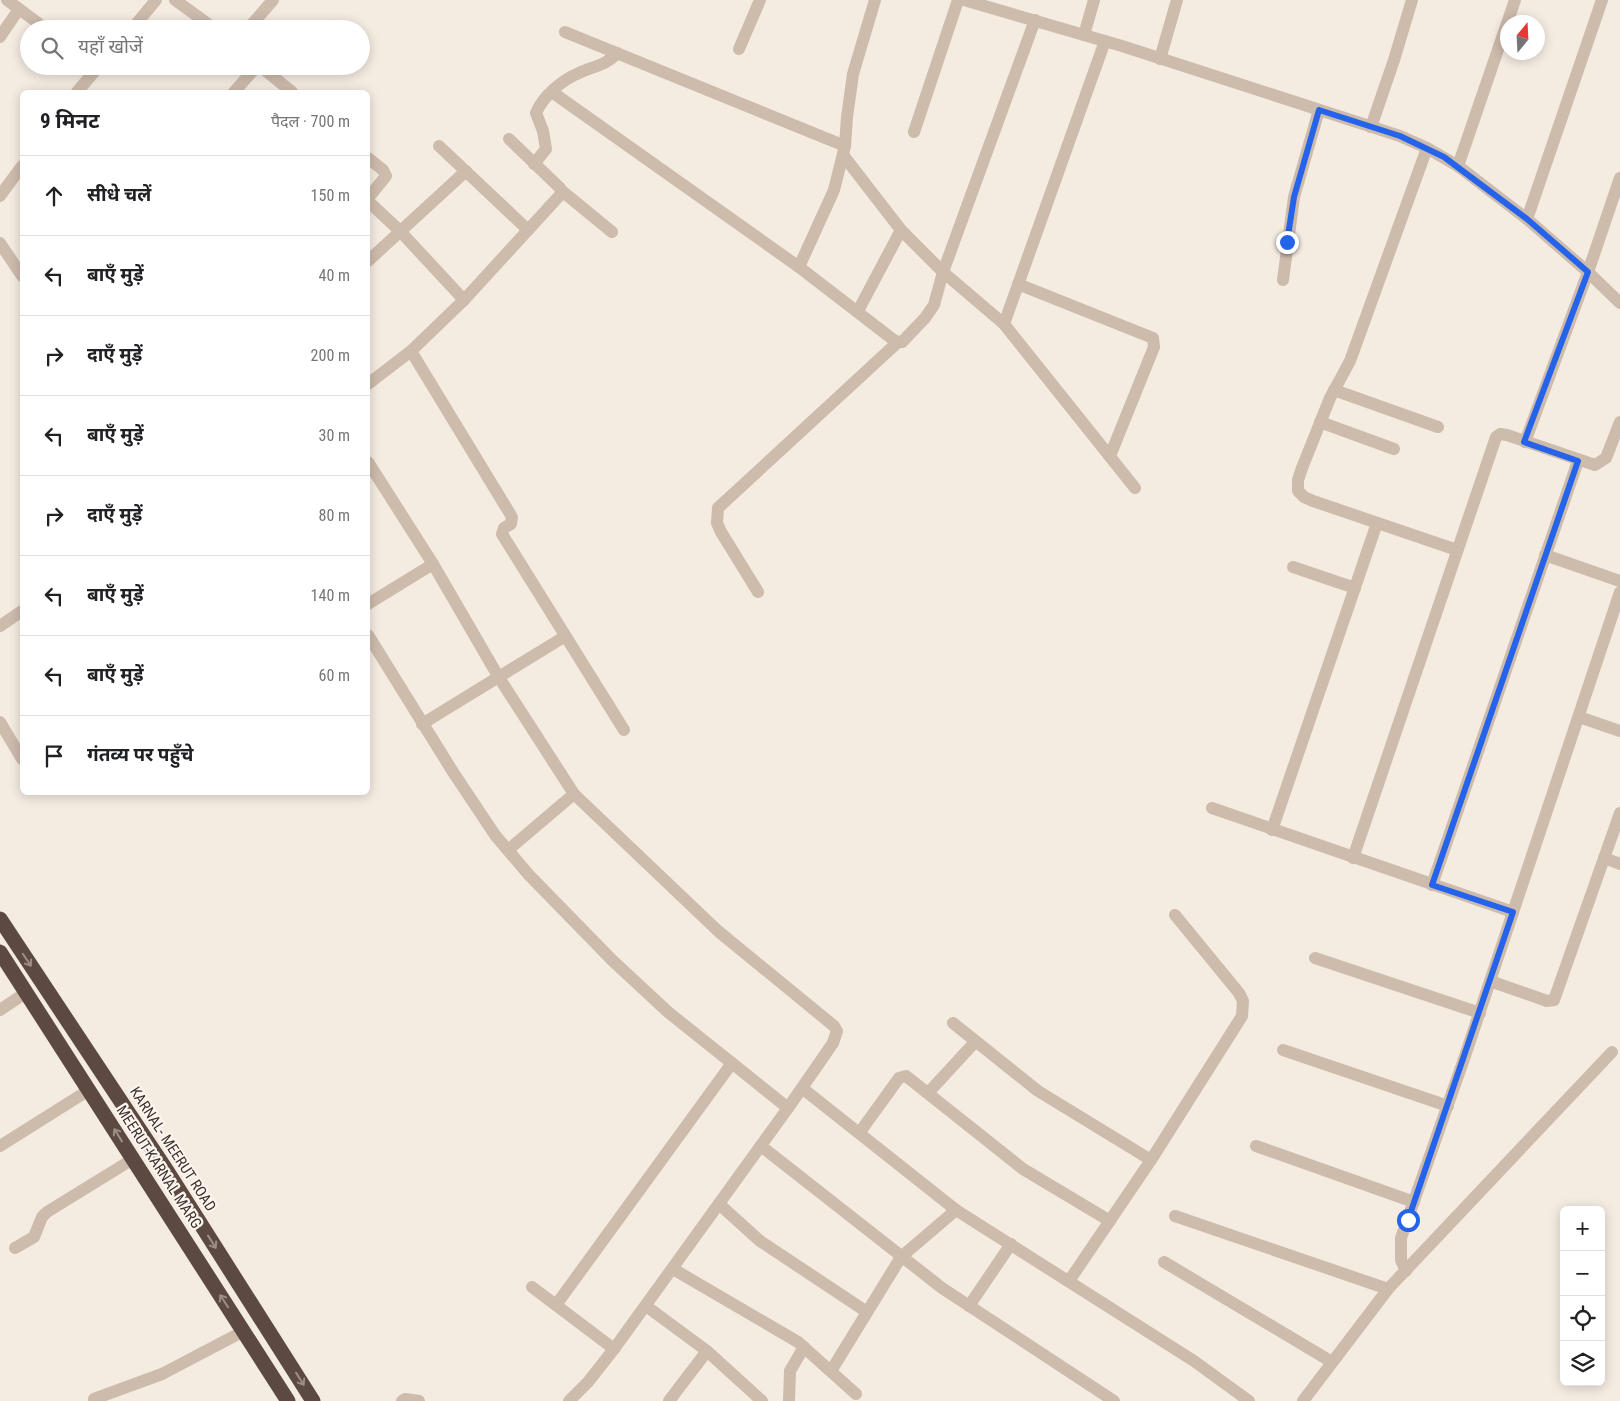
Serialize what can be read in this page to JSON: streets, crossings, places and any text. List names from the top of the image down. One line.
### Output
{"streets":{"highway":["KARNAL- MEERUT ROAD","MEERUT-KARNAL MARG"]},"one_way":["KARNAL- MEERUT ROAD","MEERUT-KARNAL MARG"],"north":"top","page":{"search":"यहाँ खोजें","heading":["9 मिनट","पैदल · 700 m"],"list":[["सीधे चलें","150 m"],["बाएँ मुड़ें","40 m"],["दाएँ मुड़ें","200 m"],["बाएँ मुड़ें","30 m"],["दाएँ मुड़ें","80 m"],["बाएँ मुड़ें","140 m"],["बाएँ मुड़ें","60 m"],"गंतव्य पर पहुँचे"],"map_buttons":["+","−"]}}
